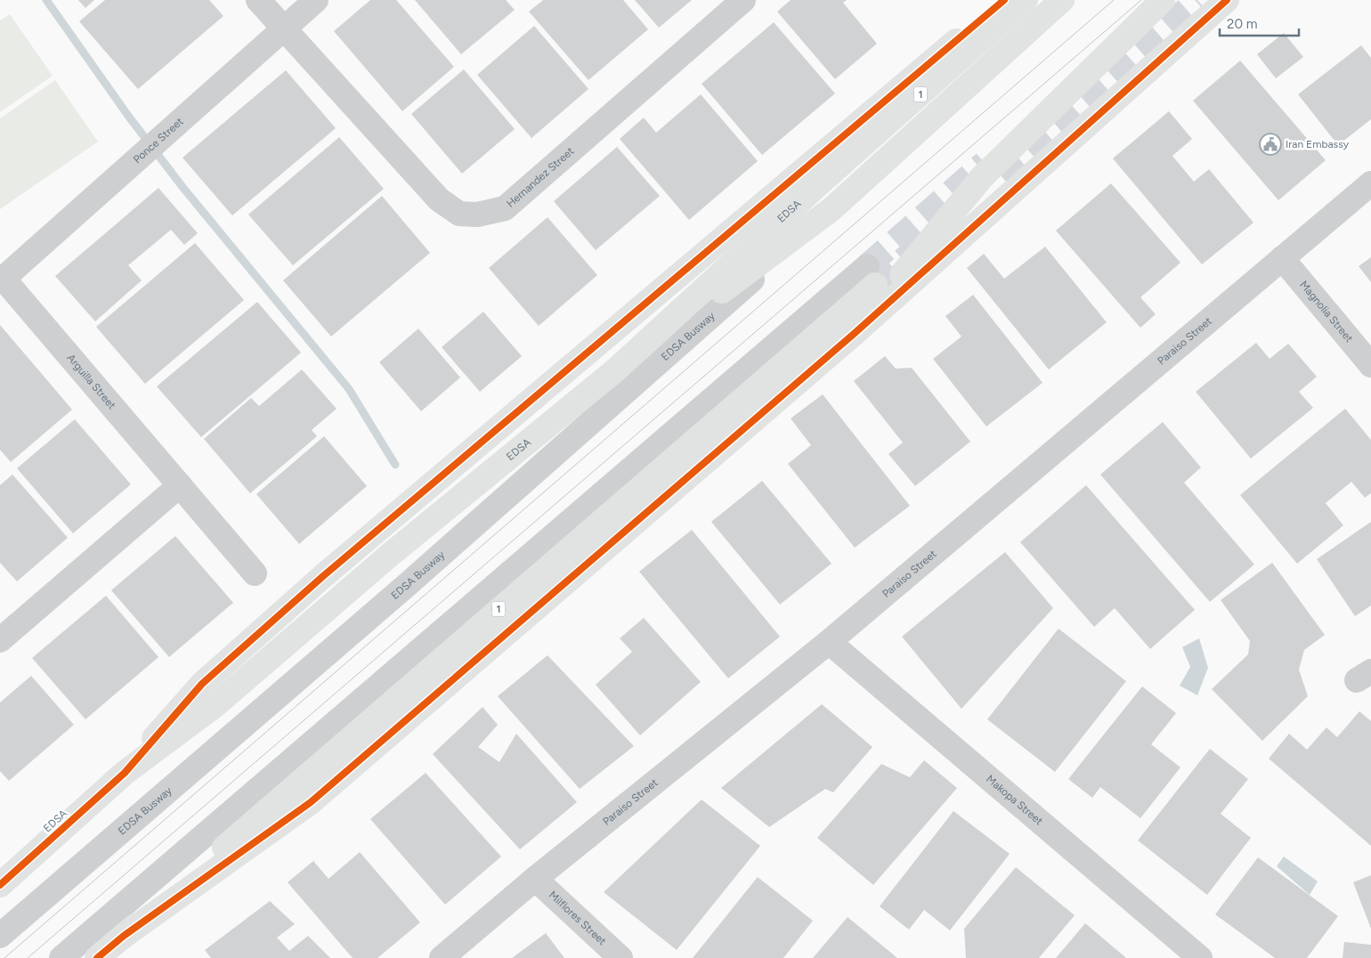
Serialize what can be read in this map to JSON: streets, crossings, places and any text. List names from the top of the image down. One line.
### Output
{"streets":{"highway":["1","EDSA"],"street":["Ponce Street","Hernandez Street","Magnolia Street","EDSA Busway","Paraiso Street","Arguilla Street","Makopa Street","Milflores Street"]},"crossings":[["1","EDSA"],["Ponce Street","Hernandez Street"],["Ponce Street","Arguilla Street"],["Magnolia Street","Paraiso Street"],["Paraiso Street","Makopa Street"],["Paraiso Street","Milflores Street"]],"places":{"public building":["Iran Embassy"]},"scale_bar":"20 m"}
